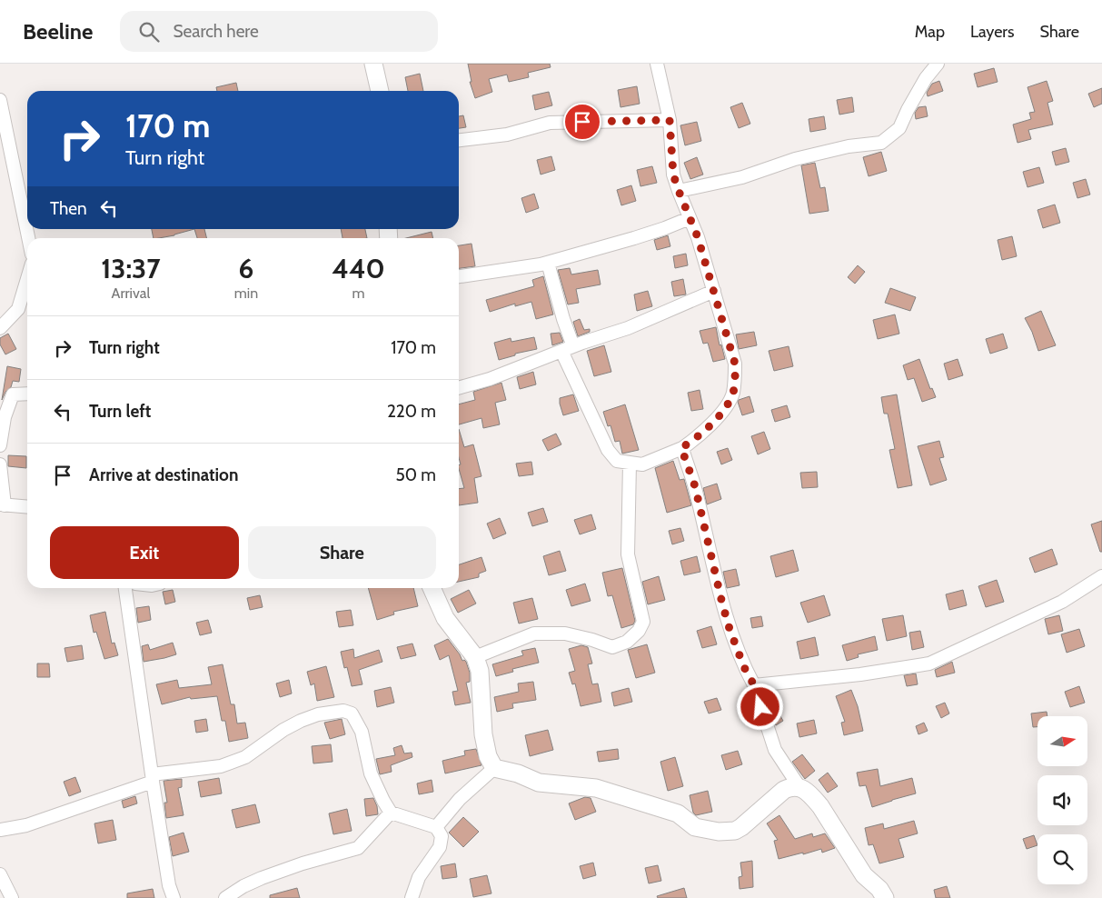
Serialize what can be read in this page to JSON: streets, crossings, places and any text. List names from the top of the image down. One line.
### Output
{"north":"right","page":{"header":"Beeline","search":"Search here","nav":["Map","Layers","Share"],"turn":["170 m","Turn right"],"then":"Then","eta":["13:37","Arrival","6","min","440","m"],"list":[{"name":"Turn right","value":"170 m"},{"name":"Turn left","value":"220 m"},{"name":"Arrive at destination","value":"50 m"}],"buttons":["Exit","Share"]}}
